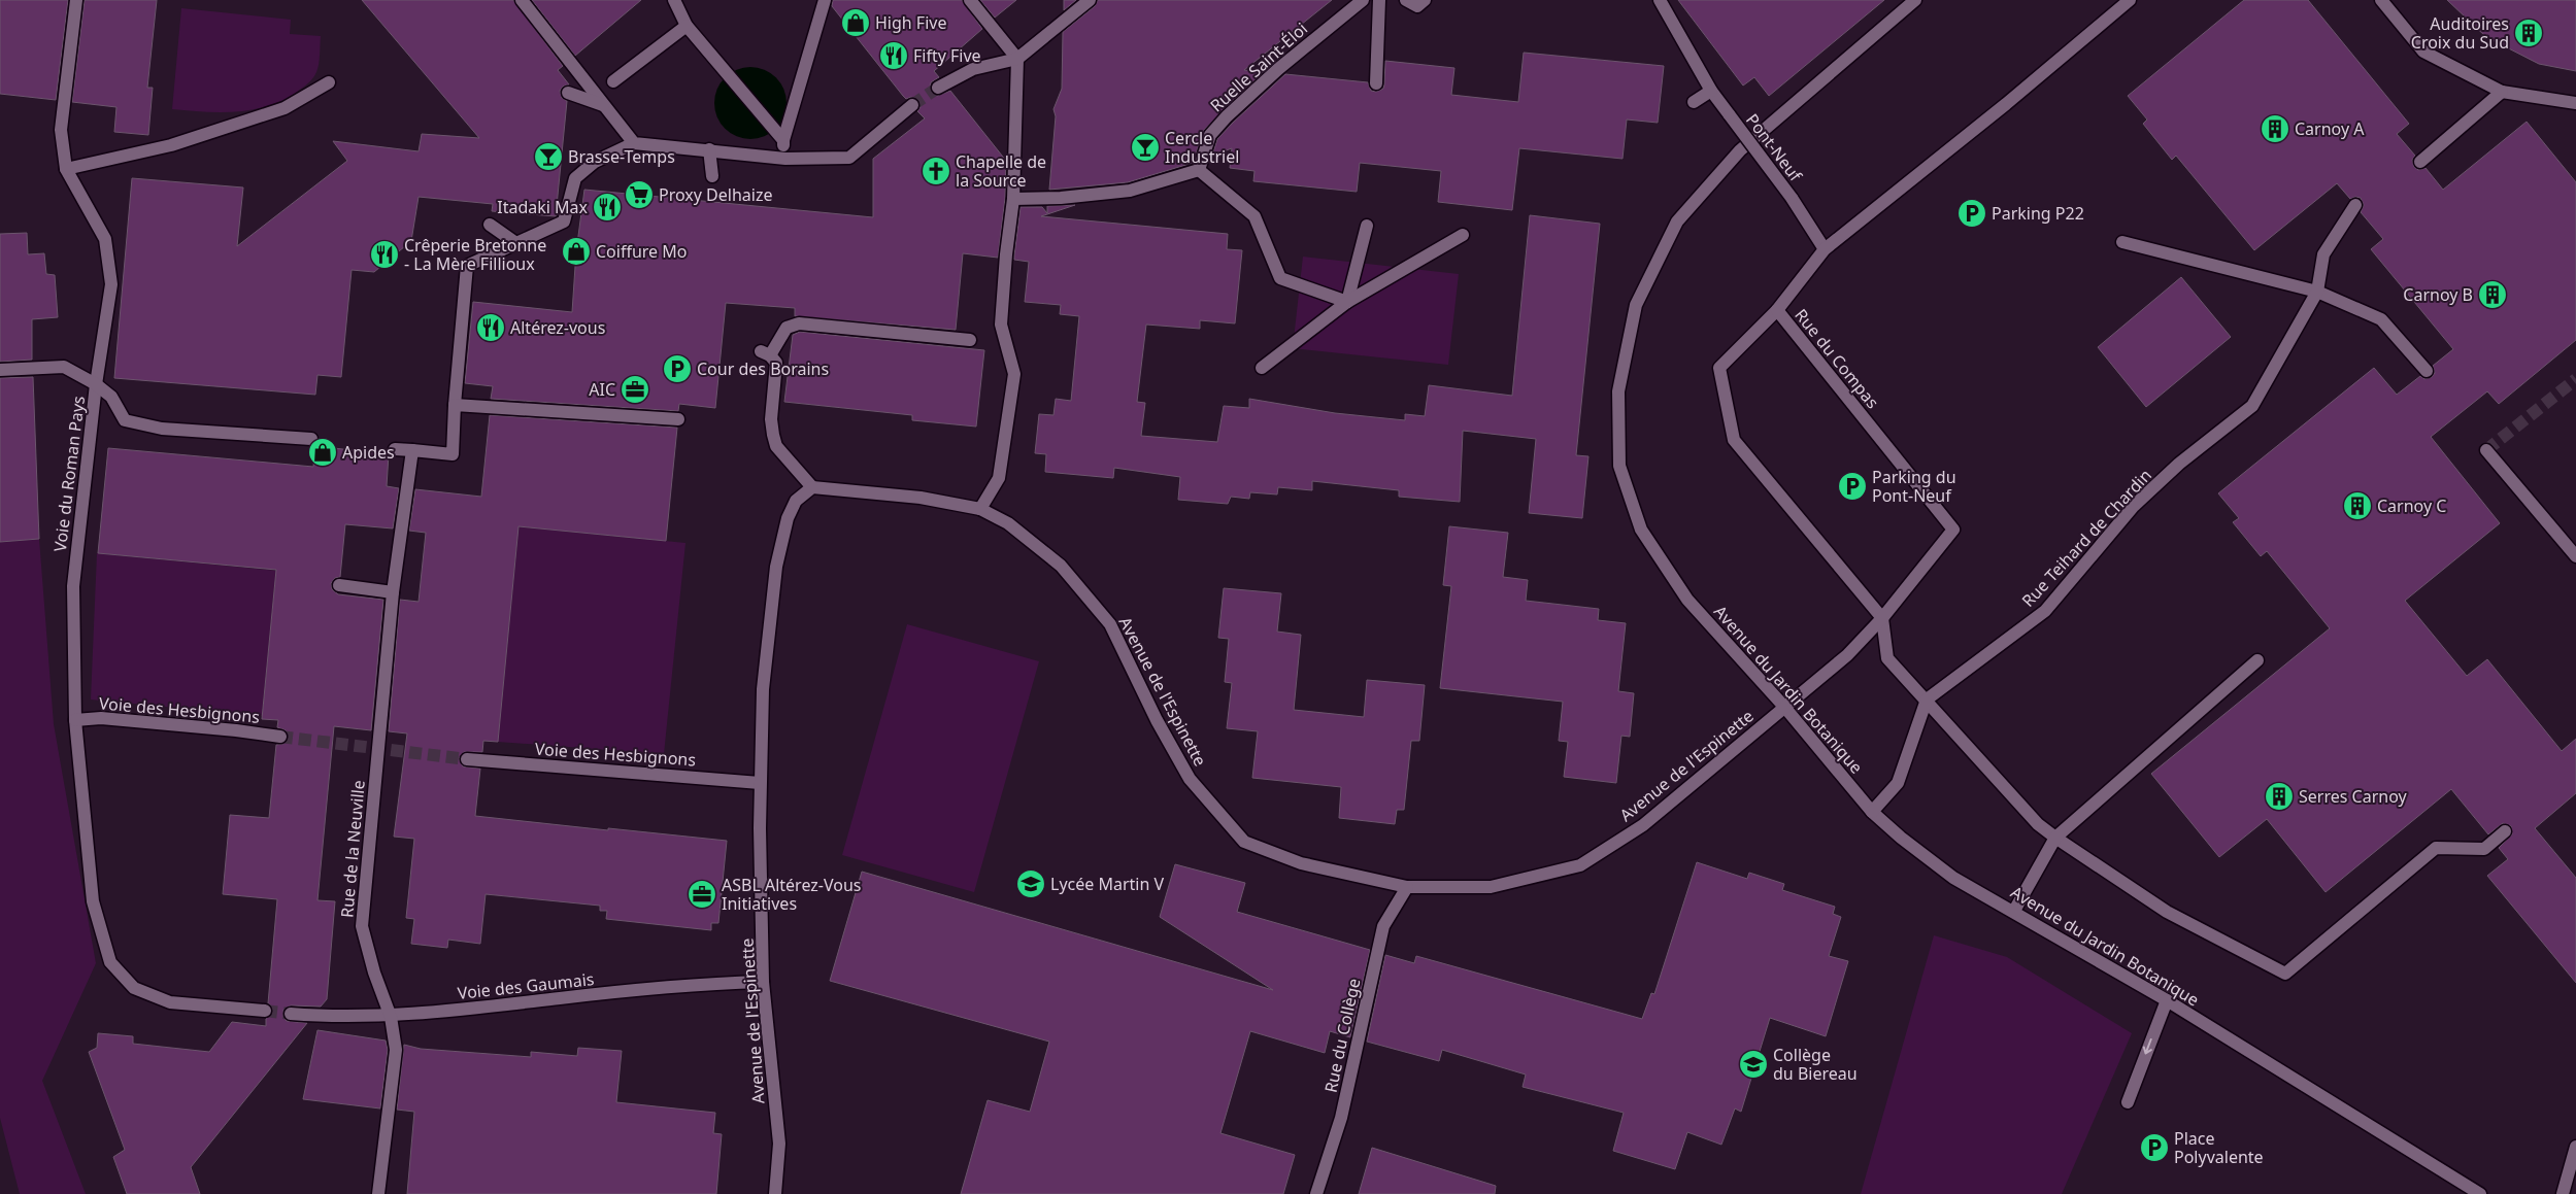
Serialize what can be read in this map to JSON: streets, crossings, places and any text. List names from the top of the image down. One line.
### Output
{"streets":{"street":["Ruelle Saint-Éloi","Pont-Neuf","Rue du Compas","Voie du Roman Pays","Rue Teihard de Chardin","Avenue du Jardin Botanique","Avenue de l'Espinette","Voie des Hesbignons","Rue de la Neuville","Voie des Gaumais","Rue du Collège"]},"crossings":[["Pont-Neuf","Rue du Compas"],["Rue du Compas","Avenue du Jardin Botanique"],["Rue du Compas","Avenue de l'Espinette"],["Voie du Roman Pays","Voie des Hesbignons"],["Avenue du Jardin Botanique","Avenue de l'Espinette"],["Avenue de l'Espinette","Voie des Hesbignons"],["Avenue de l'Espinette","Voie des Gaumais"],["Avenue de l'Espinette","Rue du Collège"],["Rue de la Neuville","Voie des Gaumais"]],"places":{"shop":["High Five","Coiffure Mo","Apides"],"building":["Auditoires Croix du Sud","Carnoy A","Carnoy B","Carnoy C","Serres Carnoy"],"restaurant":["Fifty Five","Itadaki Max","Crêperie Bretonne - La Mère Fillioux","Altérez-vous"],"bar":["Cercle Industriel","Brasse-Temps"],"church":["Chapelle de la Source"],"supermarket":["Proxy Delhaize"],"parking":["Parking P22","Cour des Borains","Parking du Pont-Neuf","Place Polyvalente"],"office":["AIC","ASBL Altérez-Vous Initiatives"],"school or university":["Lycée Martin V","Collège du Biereau"]}}
